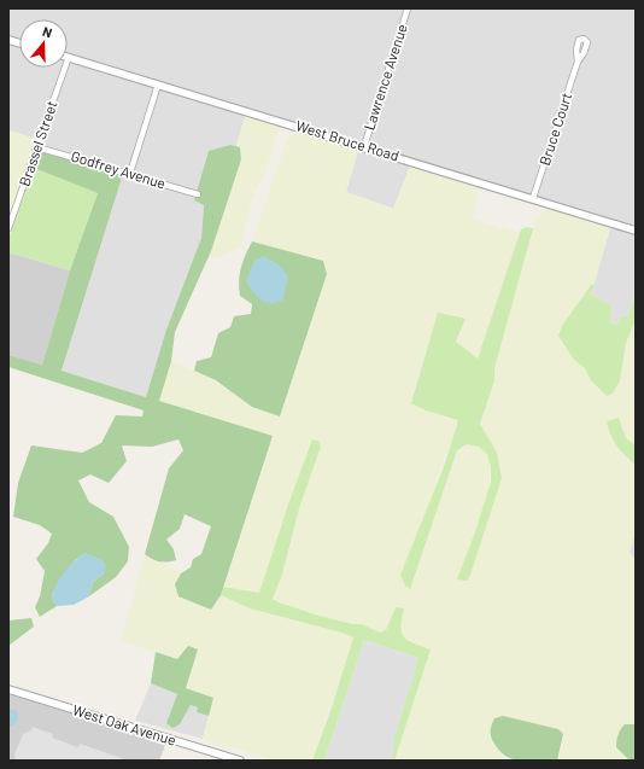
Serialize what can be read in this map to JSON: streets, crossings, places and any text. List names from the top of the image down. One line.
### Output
{"streets":{"street":["Lawrence Avenue","Bruce Court","West Bruce Road","Brassel Street","Godfrey Avenue","West Oak Avenue"]},"crossings":[["Lawrence Avenue","West Bruce Road"],["Bruce Court","West Bruce Road"],["West Bruce Road","Brassel Street"],["Brassel Street","Godfrey Avenue"]],"north":"top"}
